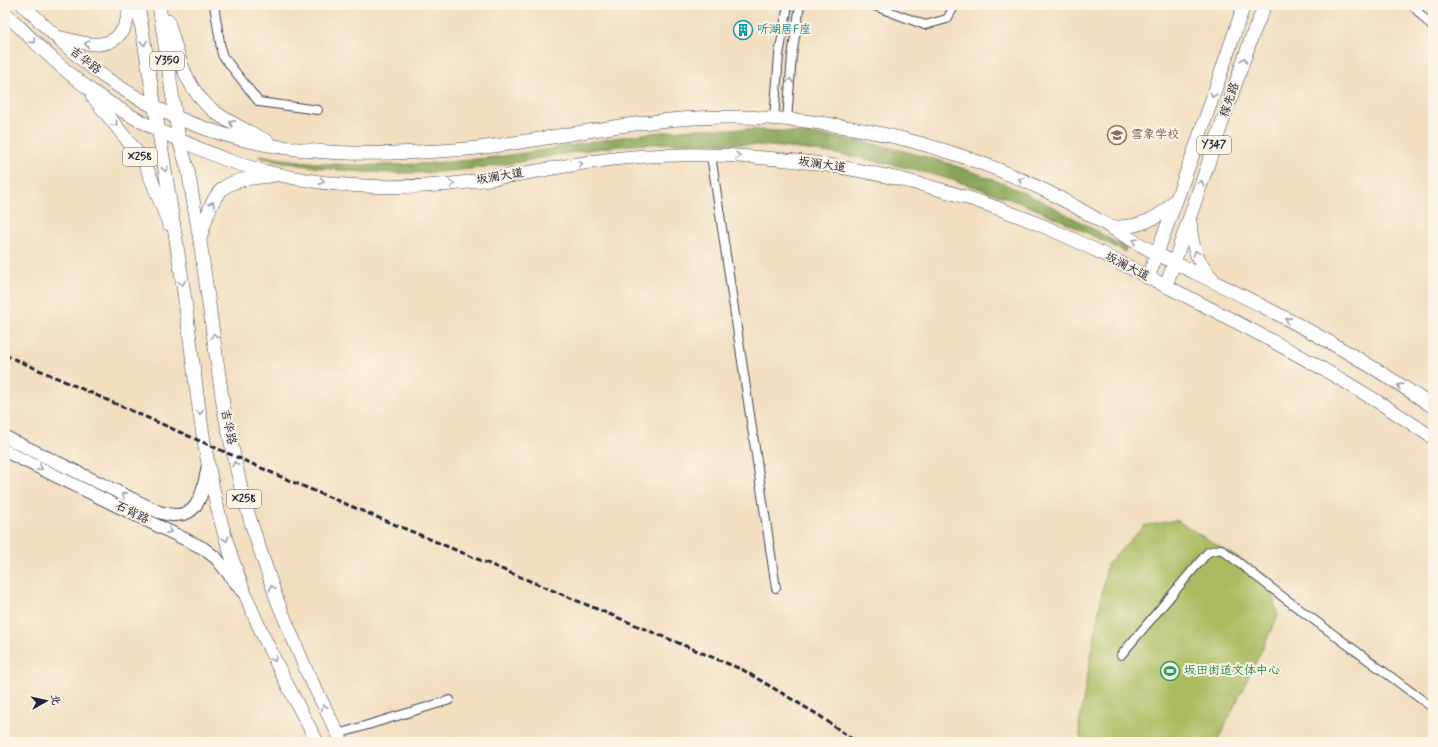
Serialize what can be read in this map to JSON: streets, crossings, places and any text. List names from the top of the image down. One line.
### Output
{"streets":{"main road":["吉华路","Y350","稼先路","Y347","X258","坂澜大道","石背路"]},"crossings":[["吉华路","Y350"],["吉华路","X258"],["吉华路","坂澜大道"],["吉华路","石背路"],["稼先路","坂澜大道"],["X258","坂澜大道"]],"places":{"building":["听湖居F座"],"school or university":["雪象学校"],"sports":["坂田街道文体中心"]},"north":"right"}
